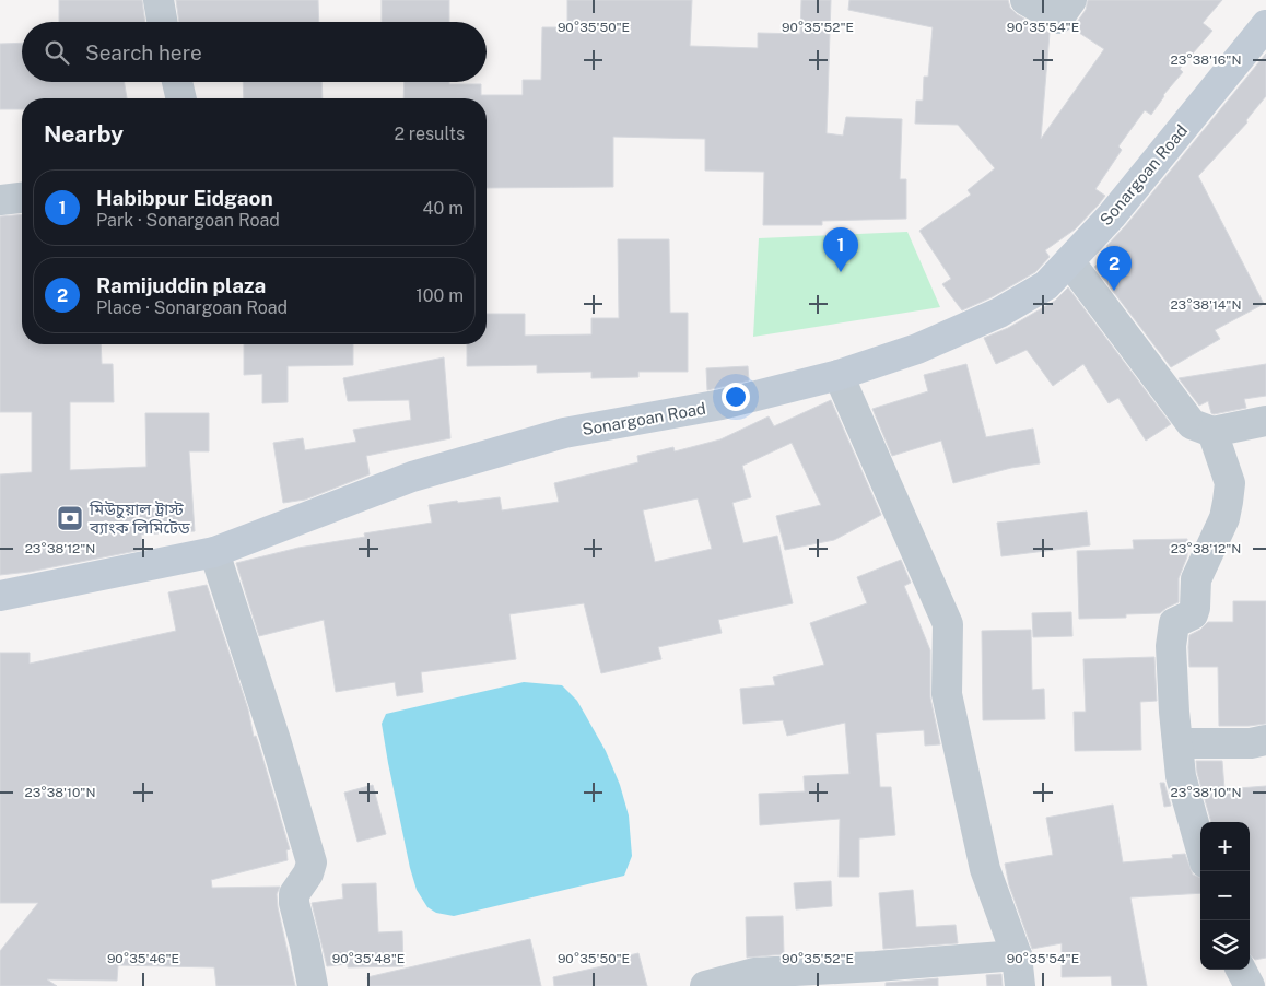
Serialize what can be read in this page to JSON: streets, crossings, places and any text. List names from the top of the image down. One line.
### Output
{"streets":{"main road":["Sonargoan Road"]},"places":{"bank":["মিউচুয়াল ট্রাস্ট ব্যাংক লিমিটেড"]},"page":{"search":"Search here","heading":["Nearby","2 results"],"list":[{"mark":"1","name":"Habibpur Eidgaon","note":"Park · Sonargoan Road","value":"40 m"},{"mark":"2","name":"Ramijuddin plaza","note":"Place · Sonargoan Road","value":"100 m"}],"pins":["1","2"],"map_buttons":["+","−"]},"coordinates":["90°35'50\"E","90°35'52\"E","90°35'54\"E","23°38'16\"N","23°38'14\"N","23°38'12\"N","23°38'10\"N","90°35'46\"E","90°35'48\"E"]}
